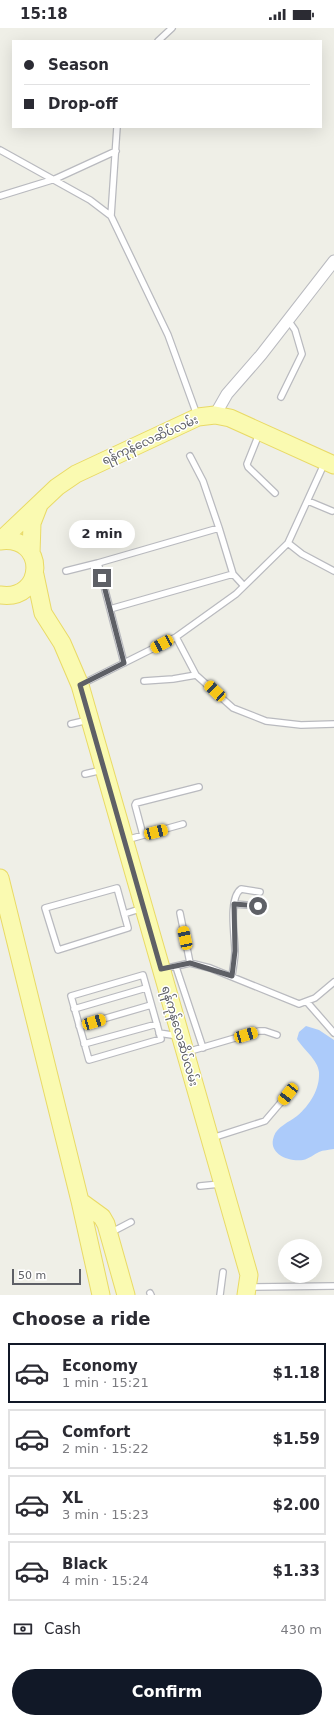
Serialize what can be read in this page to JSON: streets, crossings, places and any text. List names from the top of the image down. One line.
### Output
{"streets":{"main road":["ရန်ကုန်လေဆိပ်လမ်း"]},"scale_bar":"50 m","page":{"status":"15:18","banner":["Season","Drop-off"],"bubble":"2 min","scale":"50 m","heading":"Choose a ride","list":[{"name":"Economy","note":"1 min · 15:21","value":"$1.18"},{"name":"Comfort","note":"2 min · 15:22","value":"$1.59"},{"name":"XL","note":"3 min · 15:23","value":"$2.00"},{"name":"Black","note":"4 min · 15:24","value":"$1.33"}],"pay":["Cash","430 m"],"buttons":"Confirm"}}
